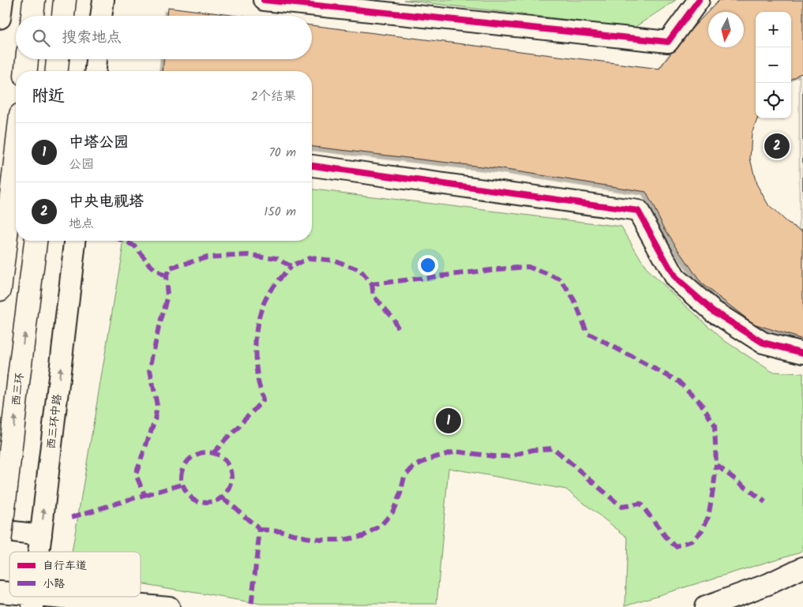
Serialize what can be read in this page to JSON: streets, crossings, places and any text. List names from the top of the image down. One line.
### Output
{"streets":{"highway":["西三环"],"street":["西三环中路"]},"one_way":["西三环","西三环中路"],"legend":["自行车道","小路"],"north":"bottom","page":{"map_buttons":["+","−"],"search":"搜索地点","heading":["附近","2个结果"],"list":[{"mark":"1","name":"中塔公园","note":"公园","value":"70 m"},{"mark":"2","name":"中央电视塔","note":"地点","value":"150 m"}],"pins":["2","1"]}}
